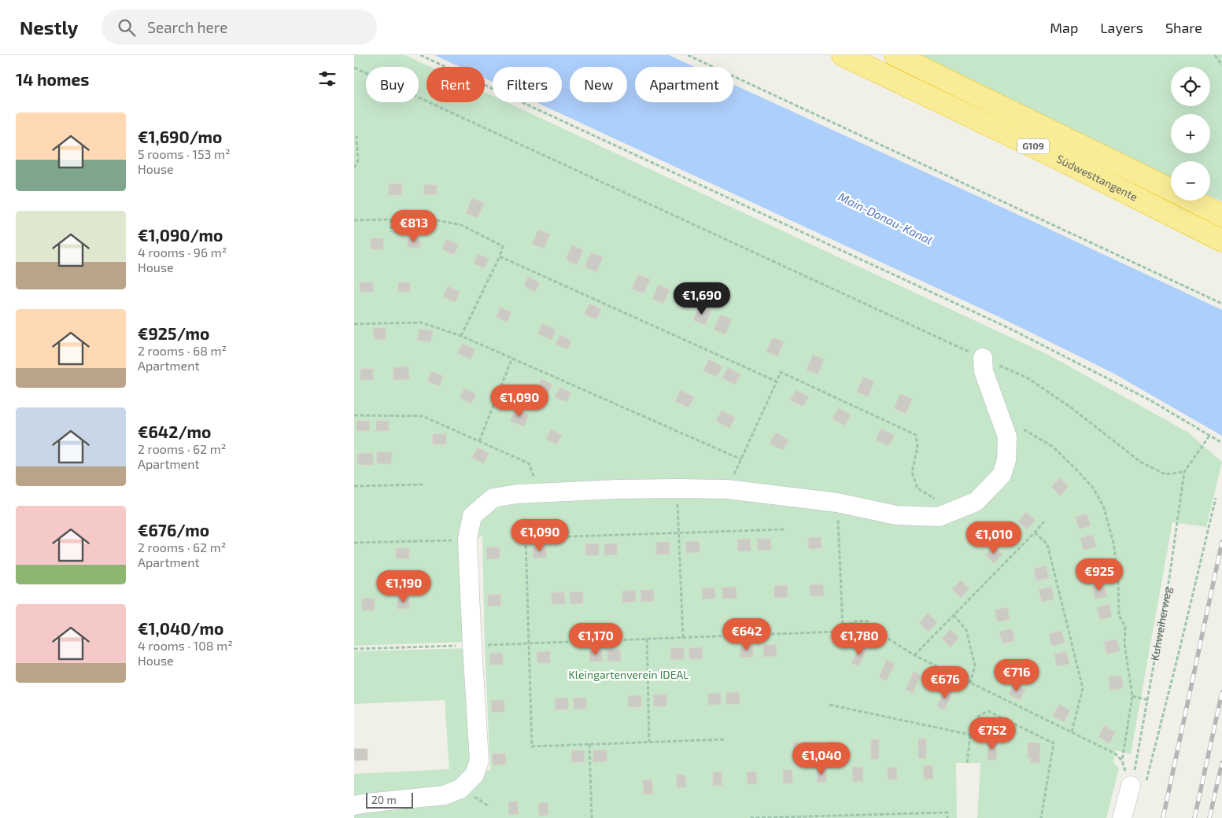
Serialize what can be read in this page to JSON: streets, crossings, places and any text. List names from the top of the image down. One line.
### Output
{"streets":{"highway":["G109","Südwesttangente"],"path":["Kuhweiherweg"]},"water":["Main-Donau-Kanal"],"parks":["Kleingartenverein IDEAL"],"scale_bar":"20 m","page":{"header":"Nestly","search":"Search here","nav":["Map","Layers","Share"],"heading":"14 homes","map_buttons":["+","−"],"chip":["Buy","Rent","Filters","New","Apartment"],"list":[{"name":"€1,690/mo","note":"5 rooms · 153 m² · House"},{"name":"€1,090/mo","note":"4 rooms · 96 m² · House"},{"name":"€925/mo","note":"2 rooms · 68 m² · Apartment"},{"name":"€642/mo","note":"2 rooms · 62 m² · Apartment"},{"name":"€676/mo","note":"2 rooms · 62 m² · Apartment"},{"name":"€1,040/mo","note":"4 rooms · 108 m² · House"}],"price":["€813","€1,690","€1,090","€1,090","€1,010","€925","€1,190","€642","€1,170","€1,780","€716","€676","€752","€1,040"],"scale":"20 m"}}
